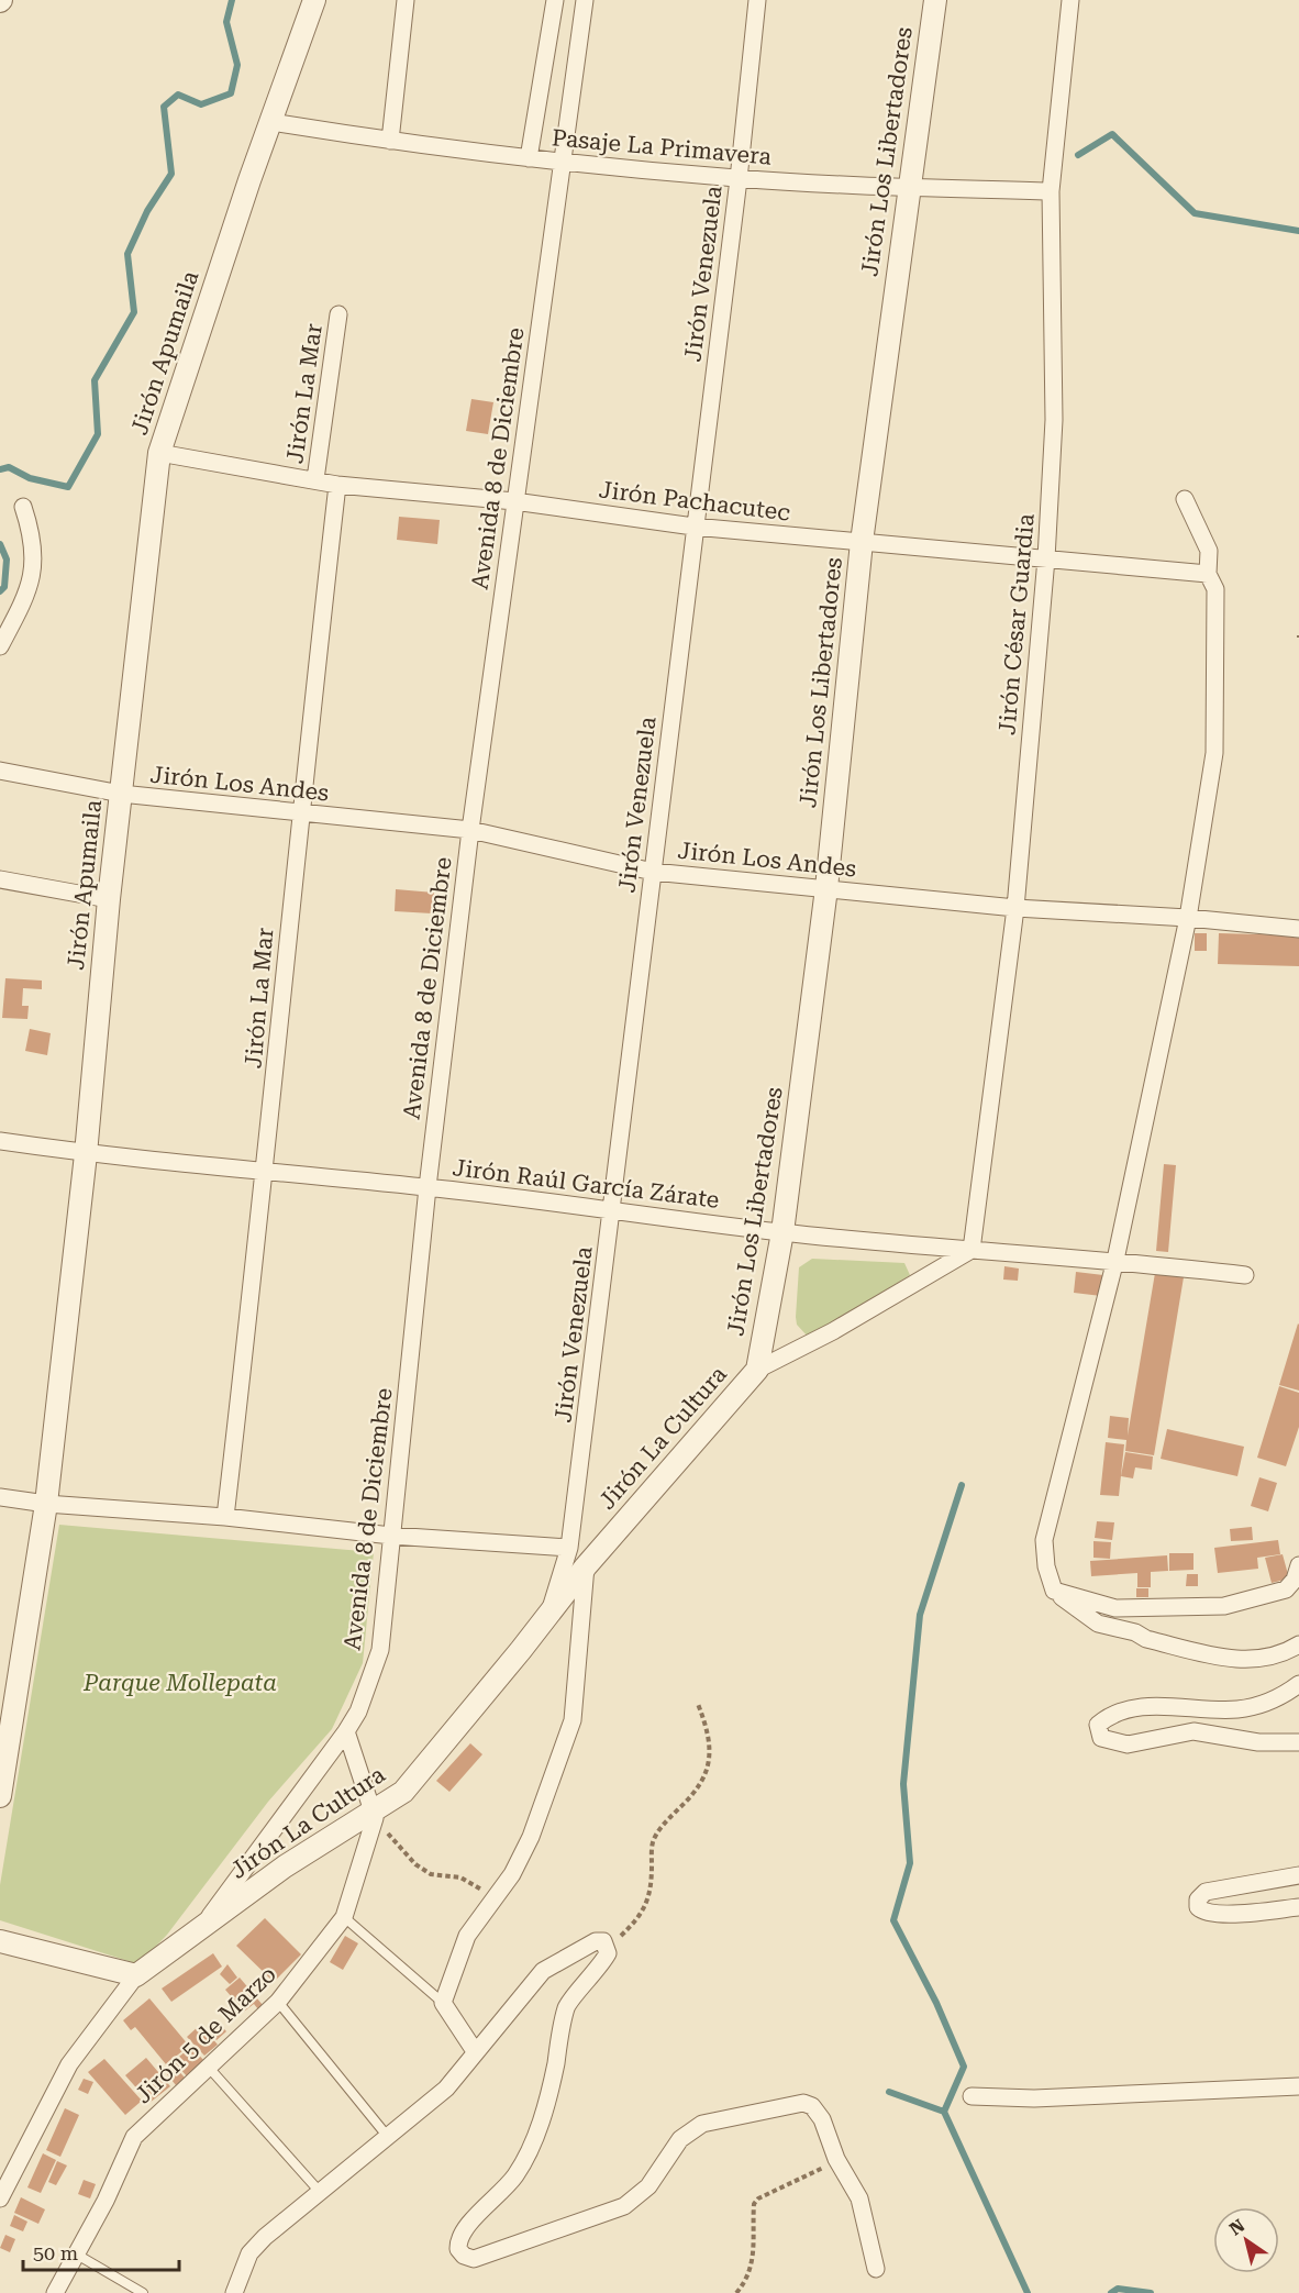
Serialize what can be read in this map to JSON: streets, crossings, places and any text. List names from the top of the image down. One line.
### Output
{"streets":{"street":["Pasaje La Primavera","Jirón Los Libertadores","Jirón Venezuela","Jirón Apumaila","Jirón La Mar","Avenida 8 de Diciembre","Jirón Pachacutec","Jirón César Guardia","Jirón Los Andes","Jirón Raúl García Zárate","Jirón La Cultura","Jirón 5 de Marzo"]},"crossings":[["Pasaje La Primavera","Jirón Los Libertadores"],["Pasaje La Primavera","Jirón Venezuela"],["Pasaje La Primavera","Jirón Apumaila"],["Pasaje La Primavera","Avenida 8 de Diciembre"],["Pasaje La Primavera","Jirón César Guardia"],["Jirón Los Libertadores","Jirón Pachacutec"],["Jirón Los Libertadores","Jirón Los Andes"],["Jirón Los Libertadores","Jirón Raúl García Zárate"],["Jirón Los Libertadores","Jirón La Cultura"],["Jirón Venezuela","Jirón Pachacutec"],["Jirón Venezuela","Jirón Los Andes"],["Jirón Venezuela","Jirón Raúl García Zárate"],["Jirón Venezuela","Jirón La Cultura"],["Jirón Apumaila","Jirón Pachacutec"],["Jirón Apumaila","Jirón Los Andes"],["Jirón Apumaila","Jirón Raúl García Zárate"],["Jirón La Mar","Jirón Pachacutec"],["Jirón La Mar","Jirón Los Andes"],["Jirón La Mar","Jirón Raúl García Zárate"],["Avenida 8 de Diciembre","Jirón Pachacutec"],["Avenida 8 de Diciembre","Jirón Los Andes"],["Avenida 8 de Diciembre","Jirón Raúl García Zárate"],["Avenida 8 de Diciembre","Jirón La Cultura"],["Jirón Pachacutec","Jirón César Guardia"],["Jirón César Guardia","Jirón Los Andes"],["Jirón César Guardia","Jirón Raúl García Zárate"],["Jirón La Cultura","Jirón 5 de Marzo"]],"parks":["Parque Mollepata"],"scale_bar":"50 m","north":"top left"}
